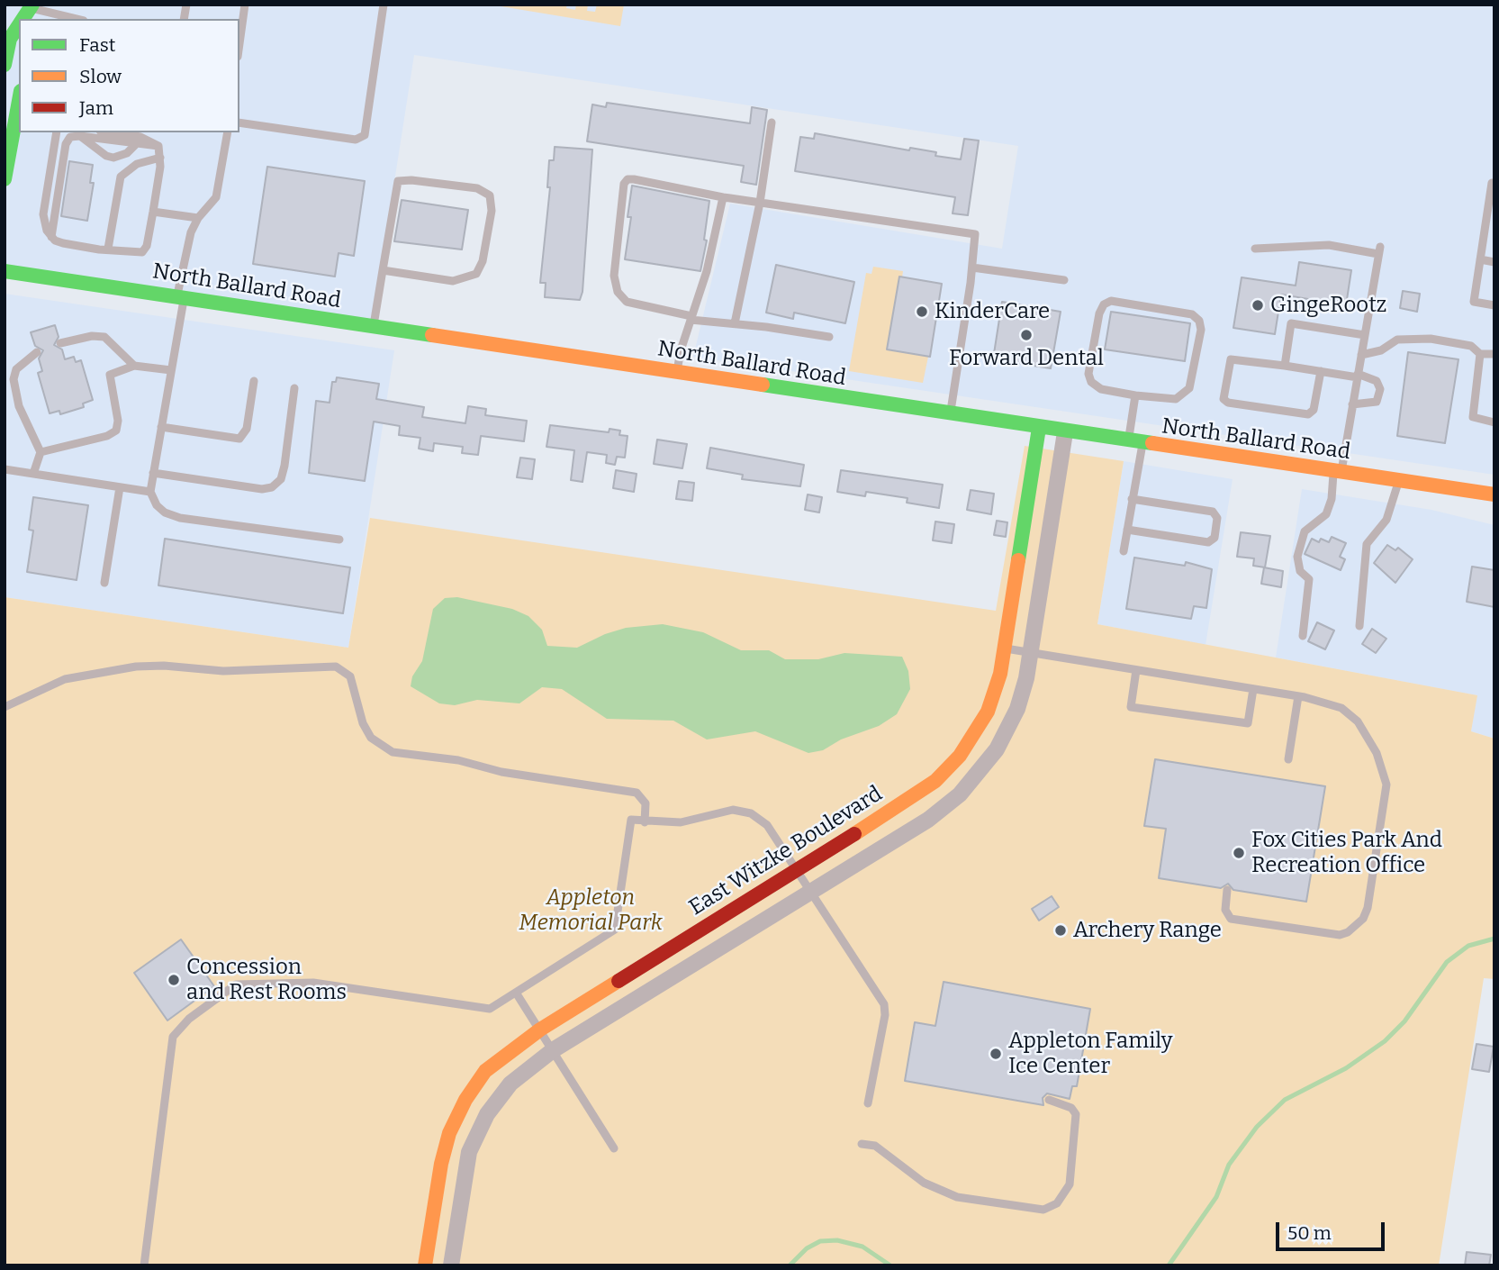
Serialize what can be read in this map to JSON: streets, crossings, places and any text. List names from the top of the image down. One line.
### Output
{"streets":{"main road":["North Ballard Road","East Witzke Boulevard"]},"crossings":[["North Ballard Road","East Witzke Boulevard"]],"parks":["Appleton Memorial Park"],"places":["GingeRootz","KinderCare","Forward Dental","Fox Cities Park And Recreation Office","Archery Range","Concession and Rest Rooms","Appleton Family Ice Center"],"legend":["Fast","Slow","Jam"],"scale_bar":"50 m"}
